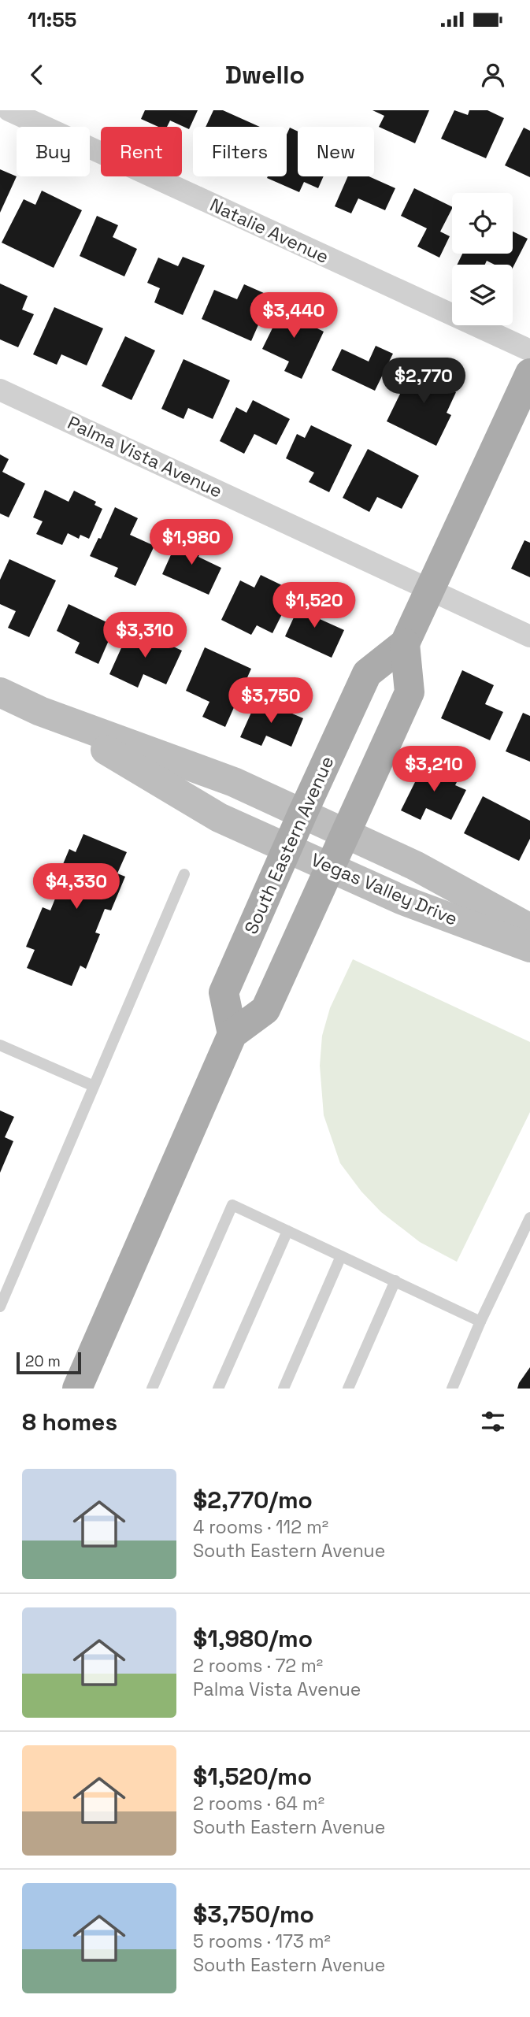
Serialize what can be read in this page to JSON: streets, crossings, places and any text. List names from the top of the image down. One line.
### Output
{"streets":{"main road":["South Eastern Avenue"],"street":["Natalie Avenue","Palma Vista Avenue","Vegas Valley Drive"]},"crossings":[["Palma Vista Avenue","South Eastern Avenue"],["South Eastern Avenue","Vegas Valley Drive"]],"scale_bar":"20 m","page":{"status":"11:55","header":"Dwello","chip":["Buy","Rent","Filters","New"],"price":["$3,440","$2,770","$1,980","$1,520","$3,310","$3,750","$3,210","$4,330"],"scale":"20 m","heading":"8 homes","list":[{"name":"$2,770/mo","note":"4 rooms · 112 m² · South Eastern Avenue"},{"name":"$1,980/mo","note":"2 rooms · 72 m² · Palma Vista Avenue"},{"name":"$1,520/mo","note":"2 rooms · 64 m² · South Eastern Avenue"},{"name":"$3,750/mo","note":"5 rooms · 173 m² · South Eastern Avenue"}]}}
